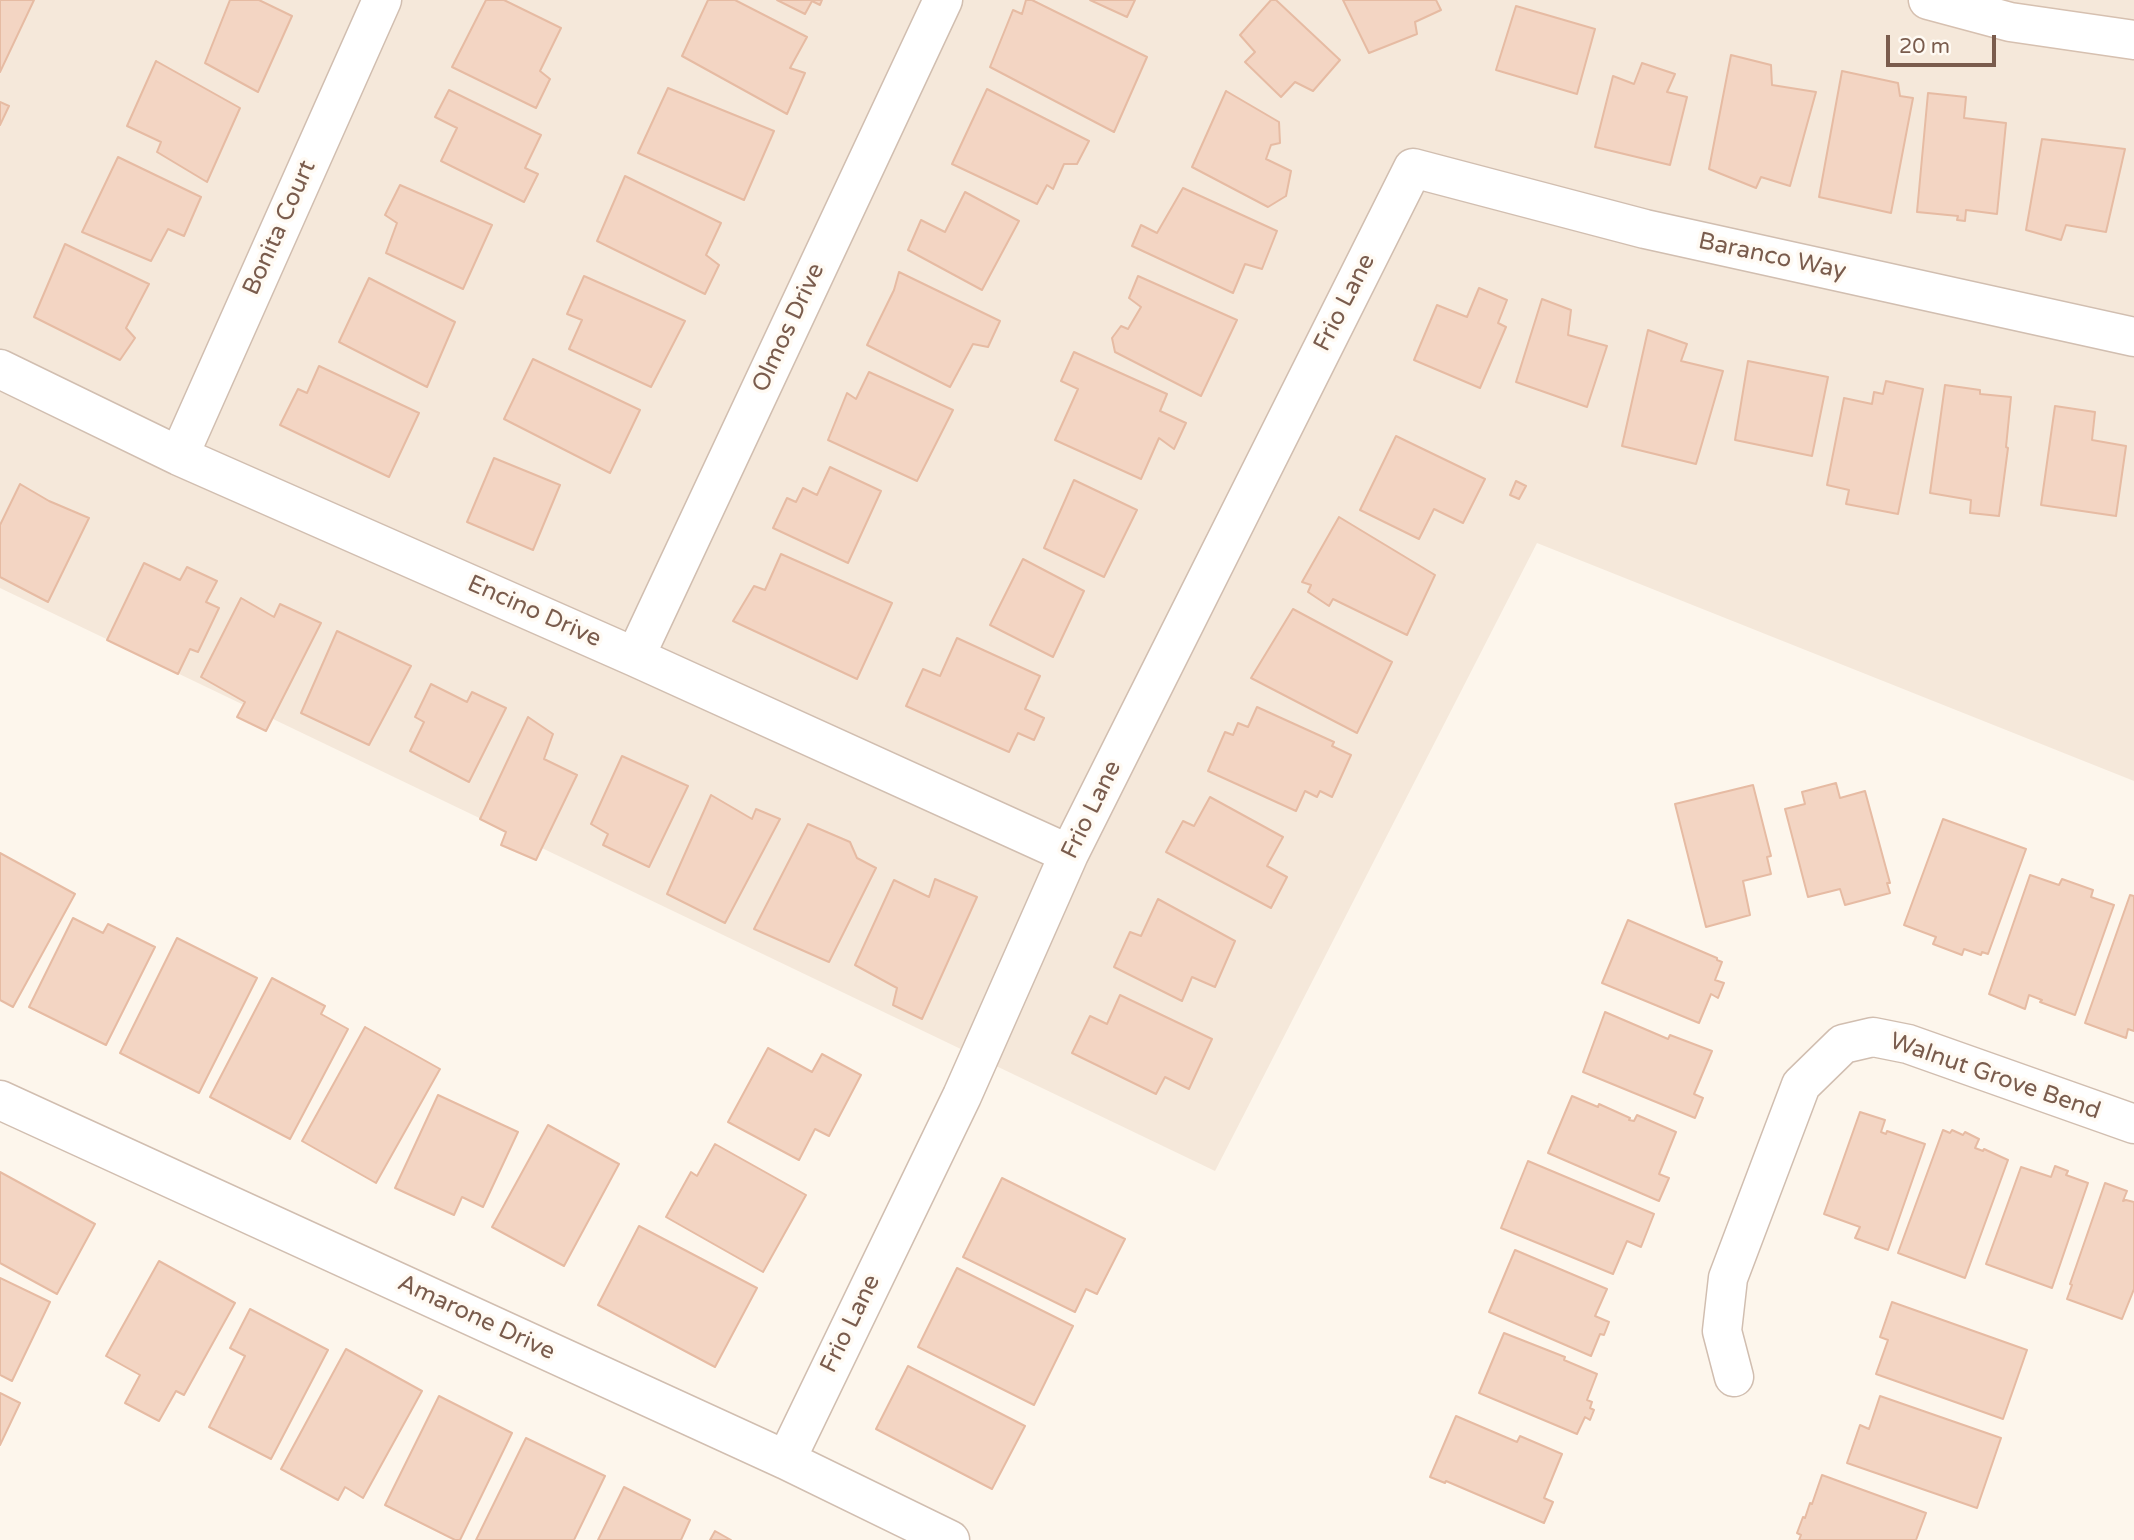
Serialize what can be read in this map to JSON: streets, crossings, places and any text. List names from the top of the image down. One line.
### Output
{"streets":{"street":["Bonita Court","Baranco Way","Frio Lane","Olmos Drive","Encino Drive","Walnut Grove Bend","Amarone Drive"]},"crossings":[["Bonita Court","Encino Drive"],["Baranco Way","Frio Lane"],["Frio Lane","Encino Drive"],["Frio Lane","Amarone Drive"],["Olmos Drive","Encino Drive"]],"scale_bar":"20 m"}
